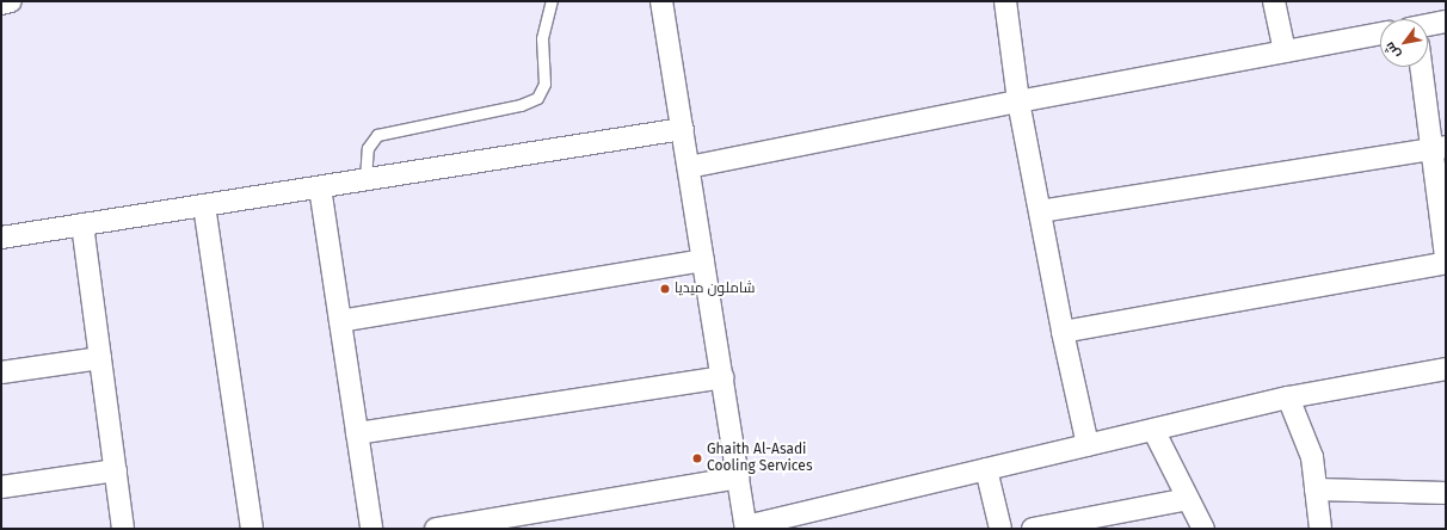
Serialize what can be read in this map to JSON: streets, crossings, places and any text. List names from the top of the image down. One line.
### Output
{"places":["شاملون ميديا","Ghaith Al-Asadi Cooling Services"],"north":"bottom left"}
